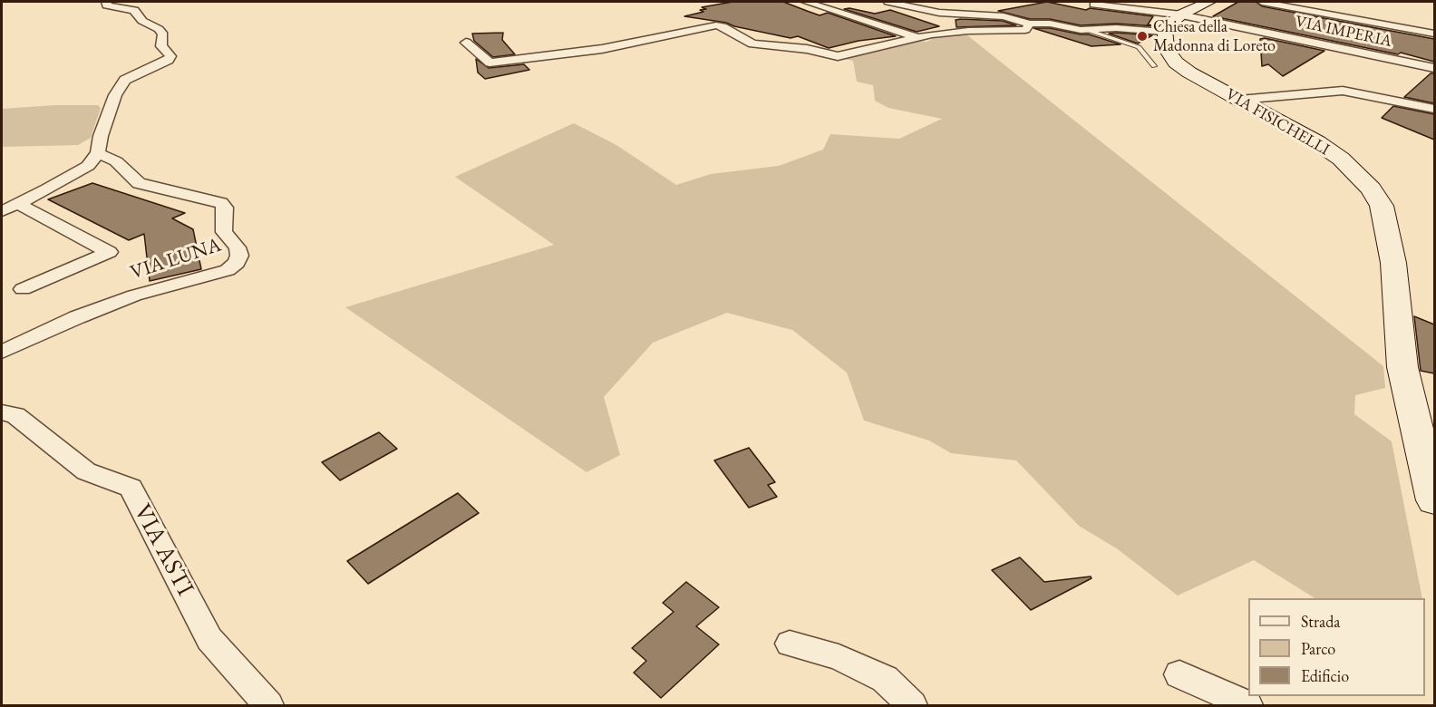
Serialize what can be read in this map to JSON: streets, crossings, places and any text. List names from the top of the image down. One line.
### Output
{"streets":{"main road":["VIA FISICHELLI"],"street":["VIA IMPERIA","VIA LUNA","VIA ASTI"]},"crossings":[["VIA IMPERIA","VIA FISICHELLI"]],"places":["Chiesa della Madonna di Loreto"],"legend":["Strada","Parco","Edificio"]}
